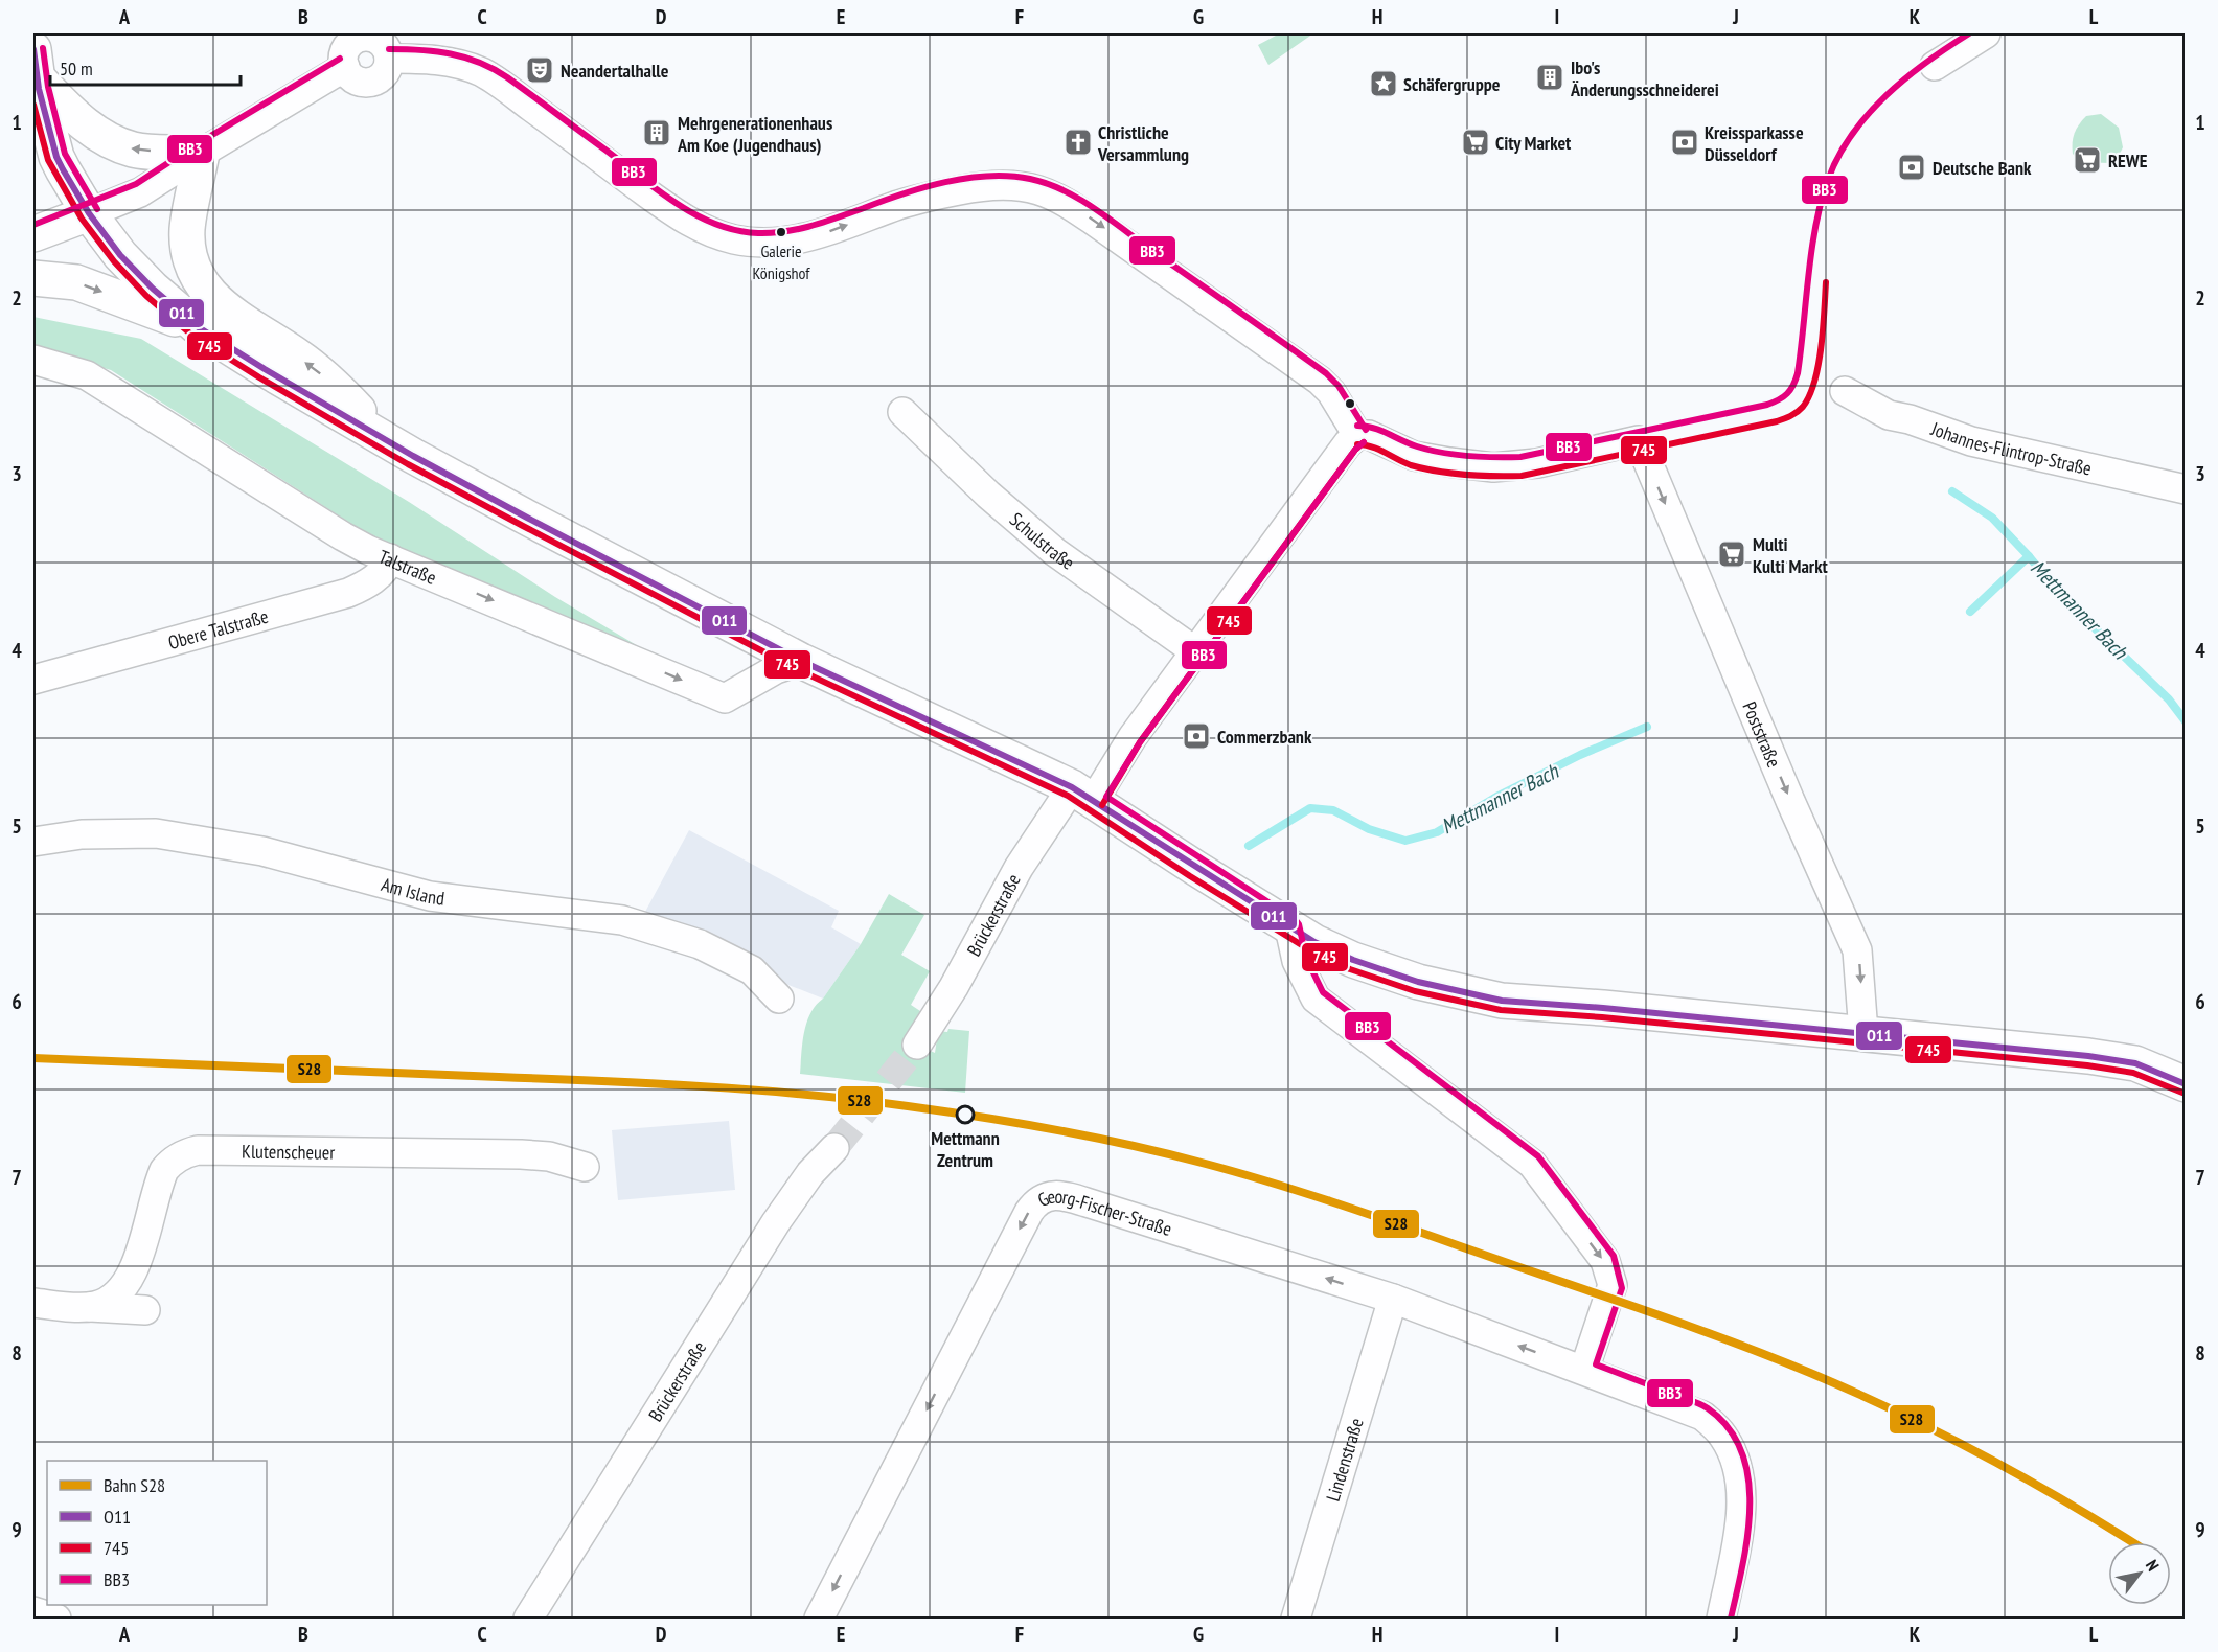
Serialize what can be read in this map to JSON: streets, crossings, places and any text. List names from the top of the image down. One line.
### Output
{"streets":{"street":["Johannes-Flintrop-Straße","Schulstraße","Talstraße","Obere Talstraße","Poststraße","Am Island","Brückerstraße","Klutenscheuer","Georg-Fischer-Straße","Lindenstraße"]},"crossings":[["Schulstraße","Brückerstraße"],["Talstraße","Obere Talstraße"],["Poststraße","Brückerstraße"],["Georg-Fischer-Straße","Lindenstraße"]],"one_way":["Poststraße"],"water":["Mettmanner Bach"],"places":{"theatre":["Neandertalhalle"],"building":["Ibo's Änderungsschneiderei","Mehrgenerationenhaus Am Koe (Jugendhaus)"],"place":["Schäfergruppe"],"church":["Christliche Versammlung"],"supermarket":["City Market","REWE","Multi Kulti Markt"],"bank":["Kreissparkasse Düsseldorf","Deutsche Bank","Commerzbank"],"other":["Galerie Königshof","Mettmann Zentrum"]},"lines":["transit line BB3","transit line O11","transit line 745","rail line S28"],"legend":["Bahn S28","O11","745","BB3"],"scale_bar":"50 m","north":"top right","grid":{"columns":["A","B","C","D","E","F","G","H","I","J","K","L"],"rows":["1","2","3","4","5","6","7","8","9"]}}
